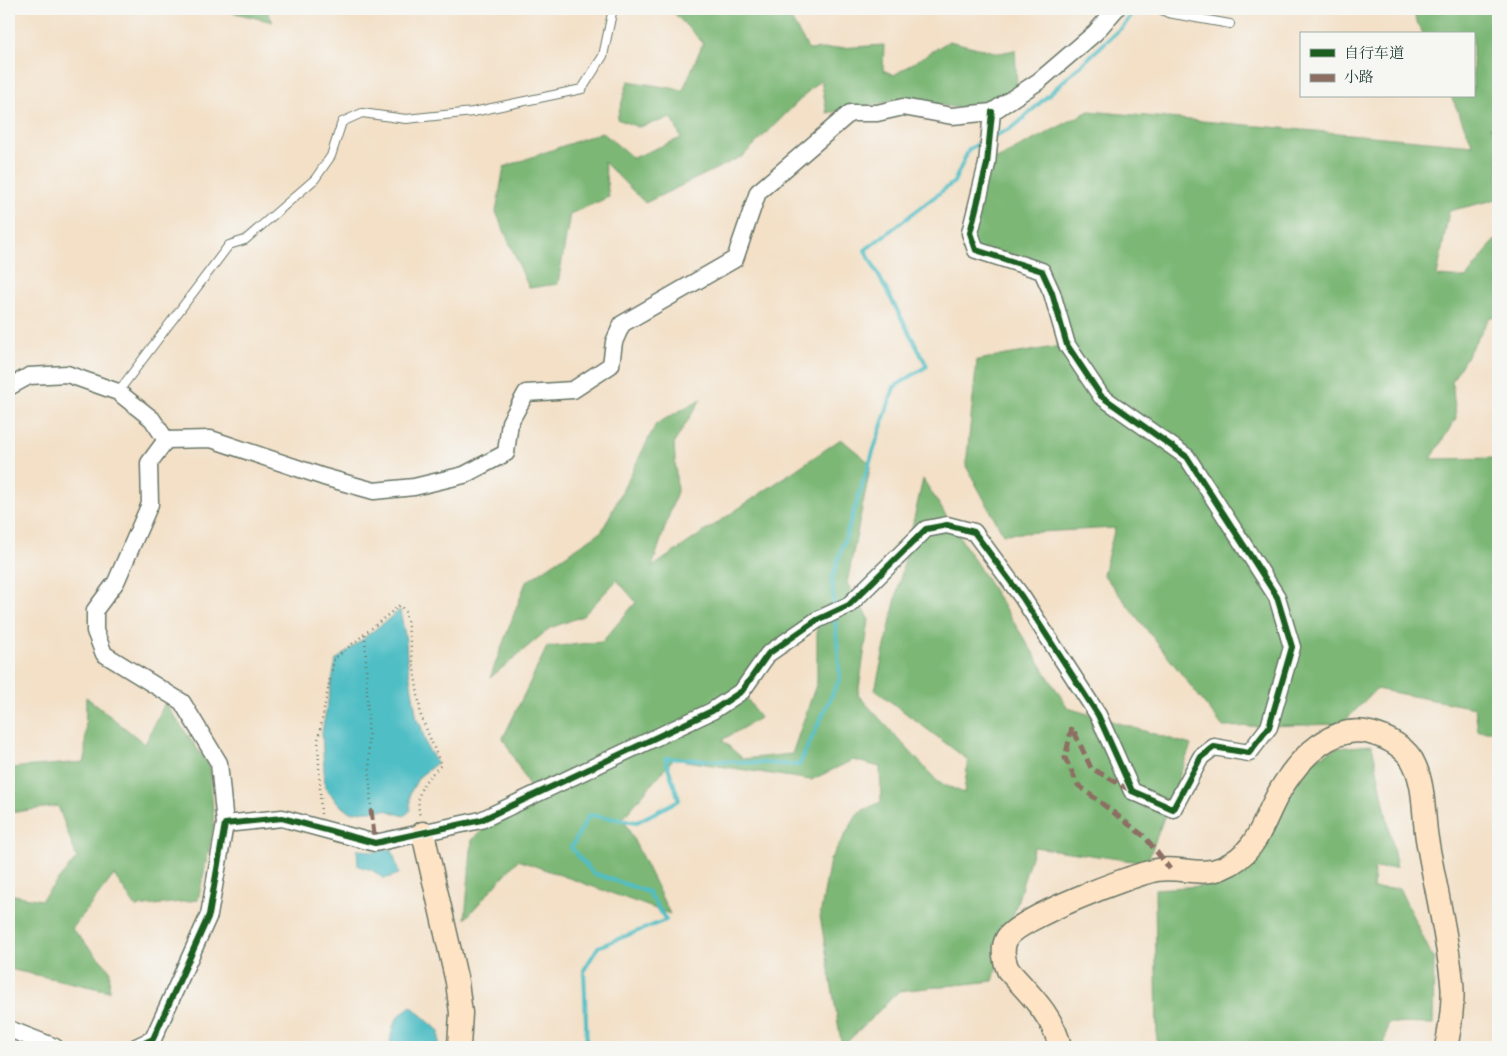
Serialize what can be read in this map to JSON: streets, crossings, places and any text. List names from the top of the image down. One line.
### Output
{"legend":["自行车道","小路"]}
